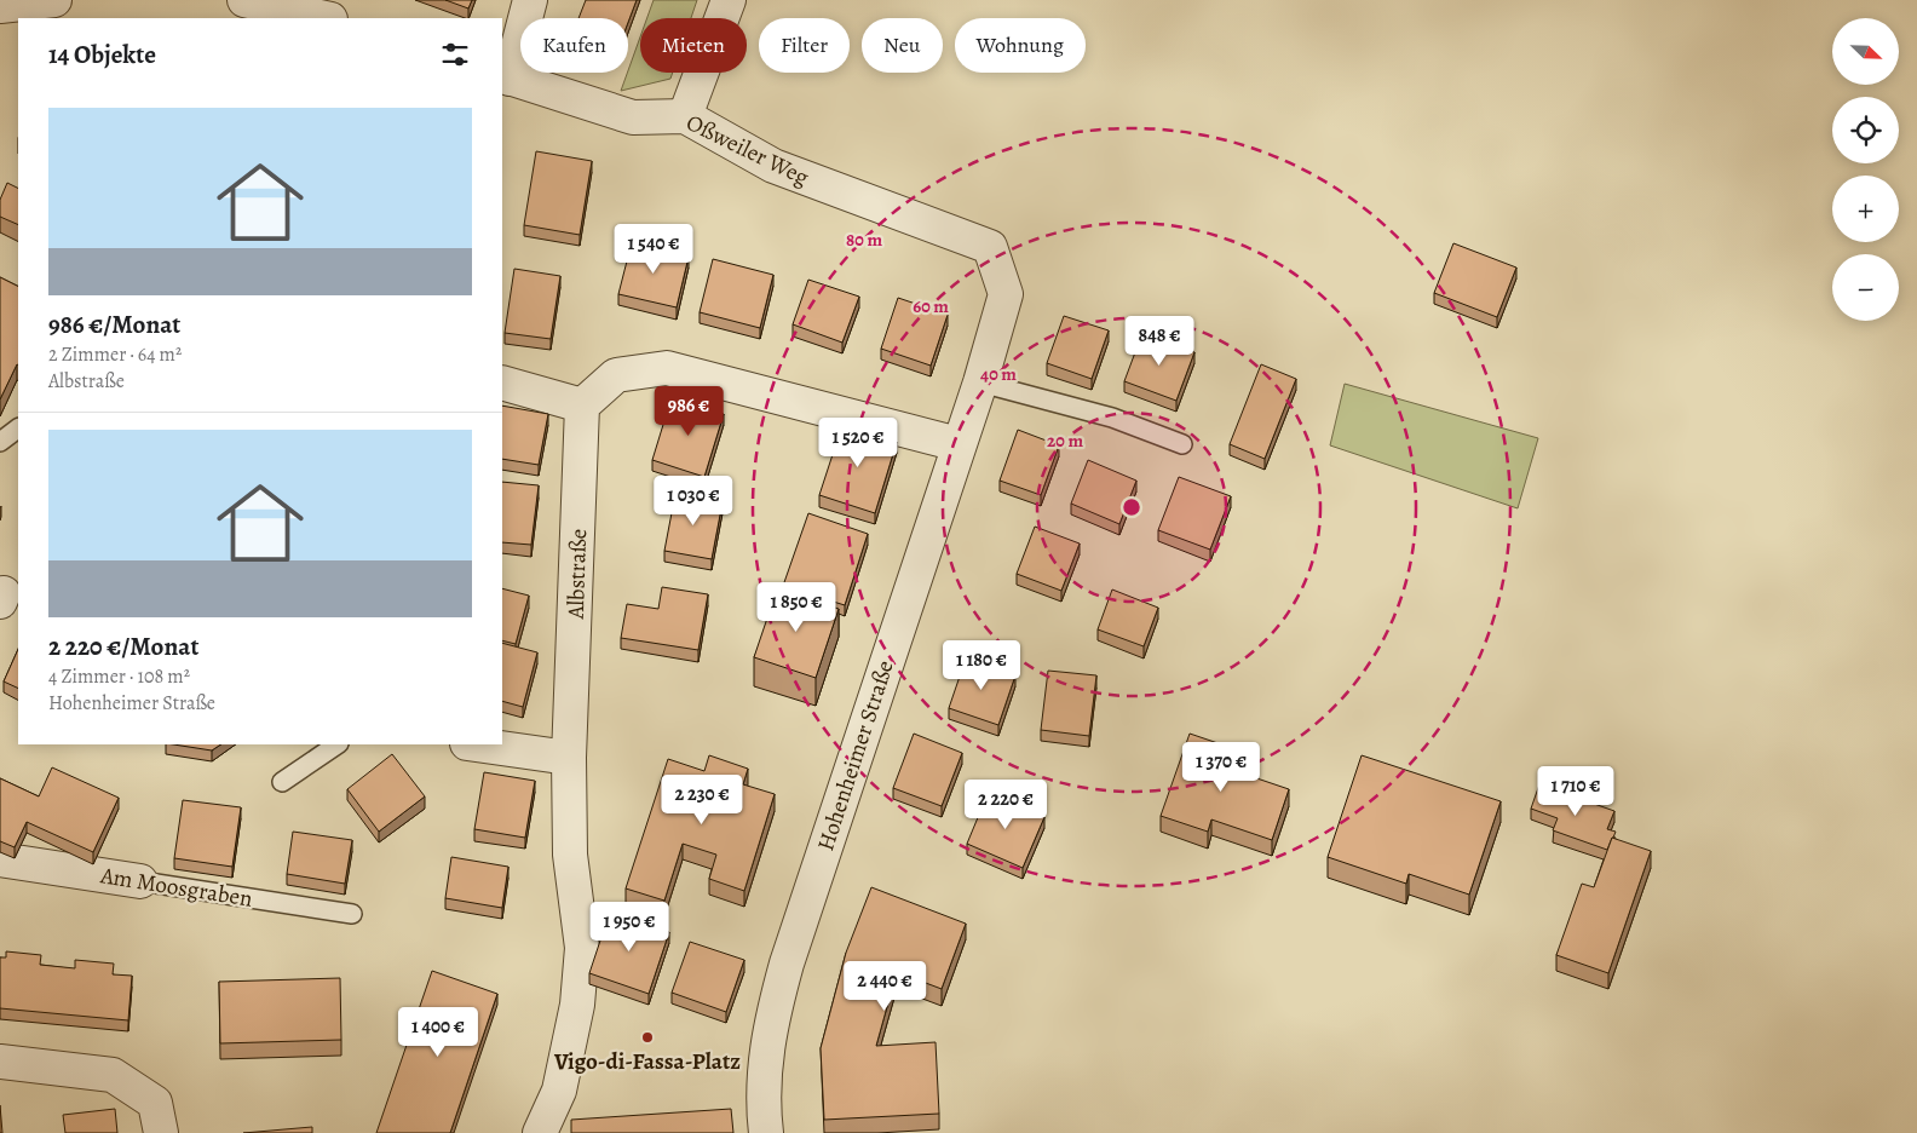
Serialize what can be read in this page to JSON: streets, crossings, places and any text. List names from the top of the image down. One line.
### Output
{"streets":{"street":["Oßweiler Weg","Albstraße","Hohenheimer Straße","Am Moosgraben"]},"crossings":[["Oßweiler Weg","Hohenheimer Straße"]],"places":["Vigo-di-Fassa-Platz"],"north":"bottom right","page":{"map_buttons":["+","−"],"chip":["Kaufen","Mieten","Filter","Neu","Wohnung"],"heading":"14 Objekte","list":[{"name":"986 €/Monat","note":"2 Zimmer · 64 m² · Albstraße"},{"name":"2 220 €/Monat","note":"4 Zimmer · 108 m² · Hohenheimer Straße"}],"price":["1 540 €","848 €","986 €","1 520 €","1 030 €","1 850 €","1 180 €","1 370 €","1 710 €","2 230 €","2 220 €","1 950 €","2 440 €","1 400 €"]},"rings":["80 m","60 m","40 m","20 m"]}
